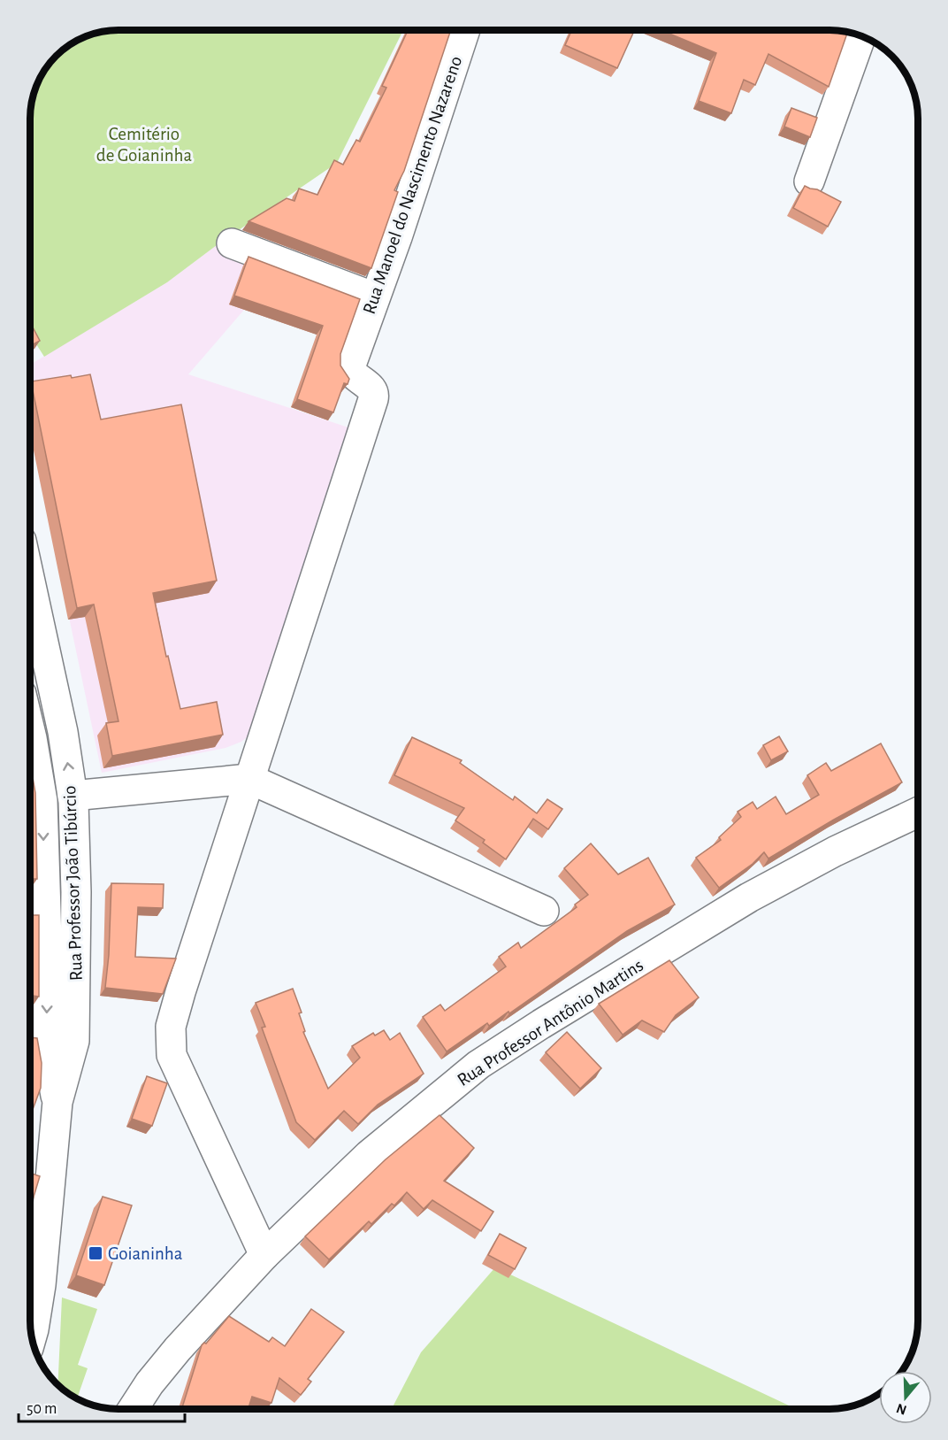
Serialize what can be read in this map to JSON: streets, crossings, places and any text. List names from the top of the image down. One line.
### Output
{"streets":{"street":["Rua Manoel do Nascimento Nazareno","Rua Professor João Tibúrcio","Rua Professor Antônio Martins"]},"parks":["Cemitério de Goianinha"],"places":{"transit":["Goianinha"]},"scale_bar":"50 m","north":"bottom"}
